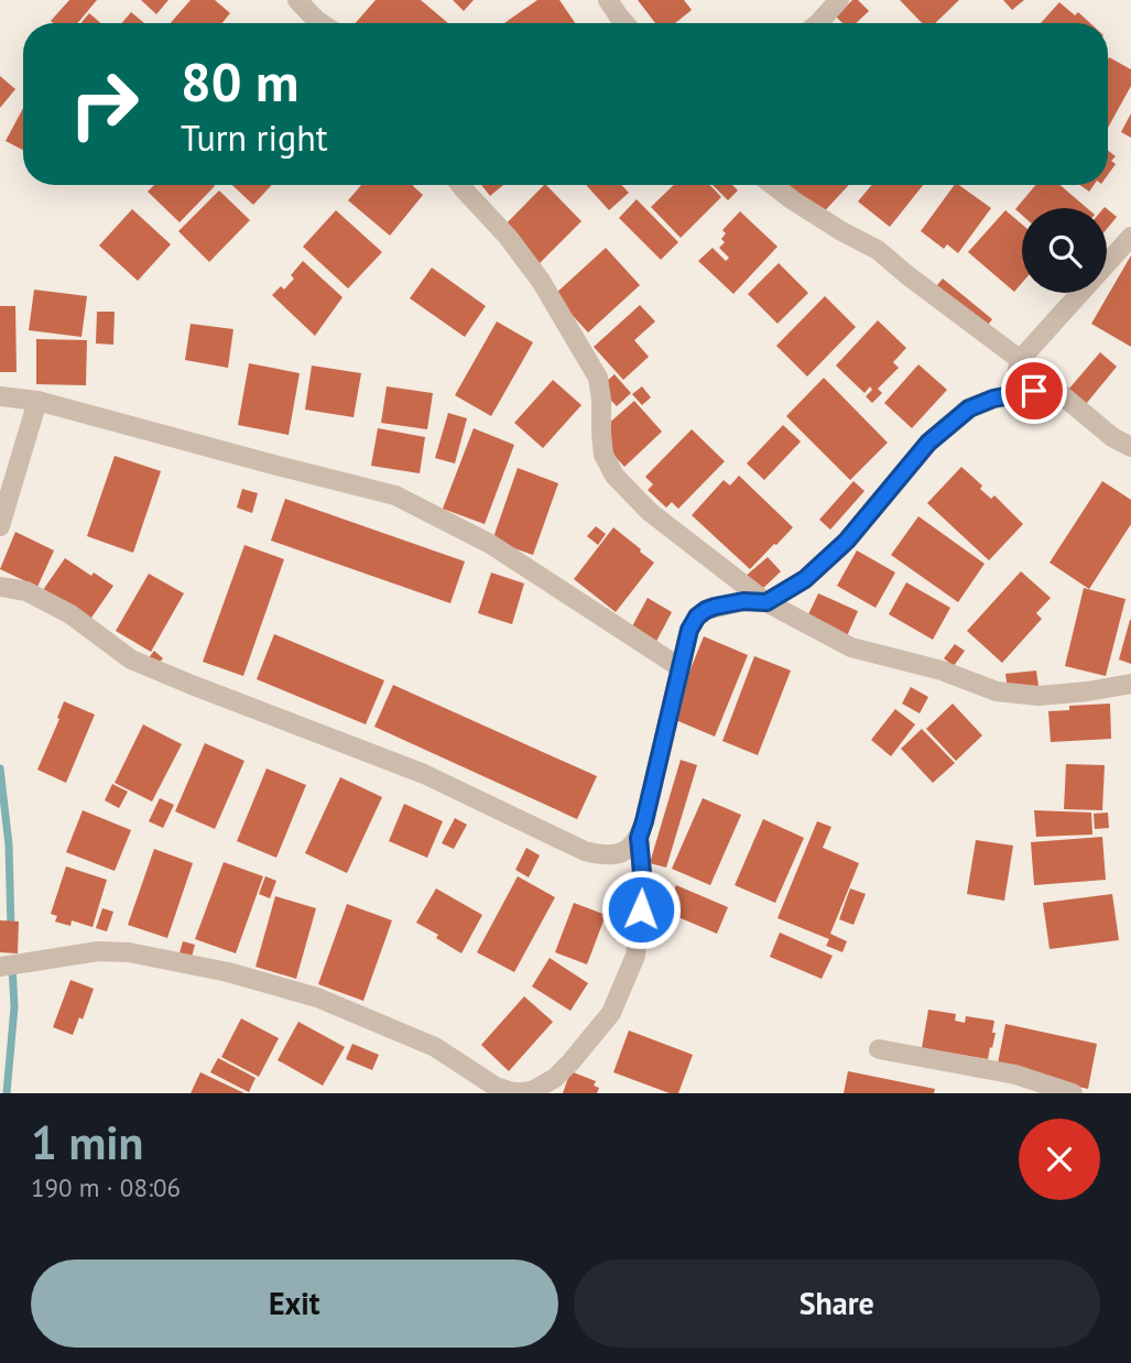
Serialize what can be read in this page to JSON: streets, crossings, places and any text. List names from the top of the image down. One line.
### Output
{"page":{"turn":["80 m","Turn right"],"heading":["1 min","190 m · 08:06"],"buttons":["Exit","Share"]}}
